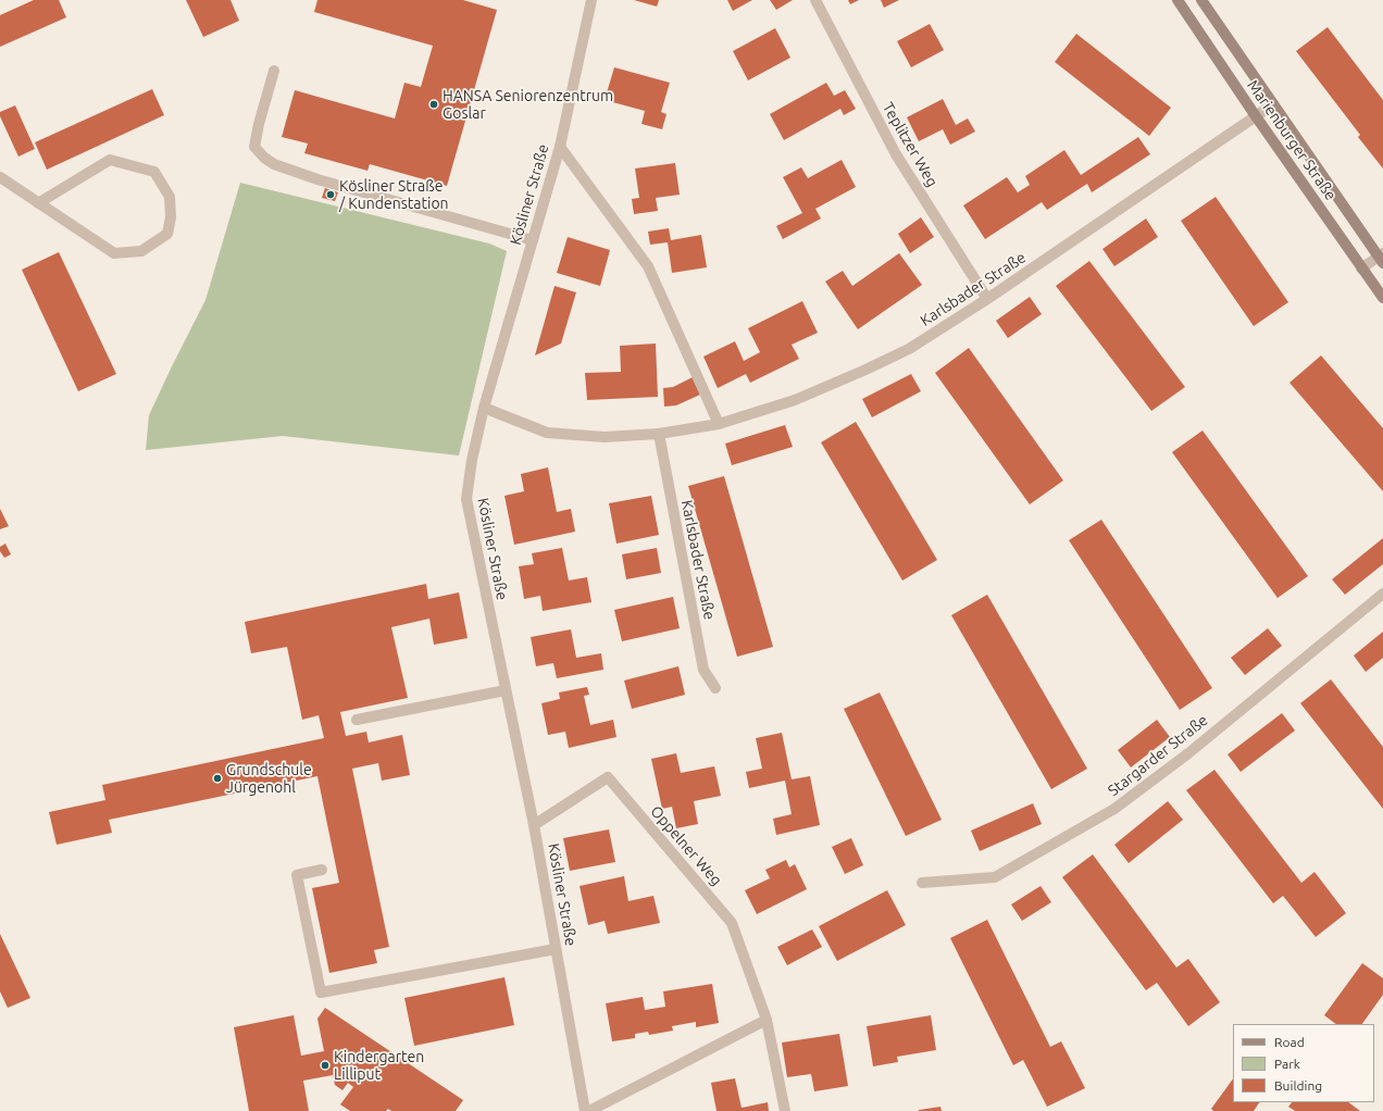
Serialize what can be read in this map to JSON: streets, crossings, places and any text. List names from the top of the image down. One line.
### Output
{"streets":{"street":["Marienburger Straße","Teplitzer Weg","Kösliner Straße","Karlsbader Straße","Stargarder Straße","Oppelner Weg"]},"crossings":[["Marienburger Straße","Karlsbader Straße"],["Teplitzer Weg","Karlsbader Straße"],["Kösliner Straße","Karlsbader Straße"],["Kösliner Straße","Oppelner Weg"]],"places":["HANSA Seniorenzentrum Goslar","Kösliner Straße / Kundenstation","Grundschule Jürgenohl","Kindergarten Lilliput"],"legend":["Road","Park","Building"]}
